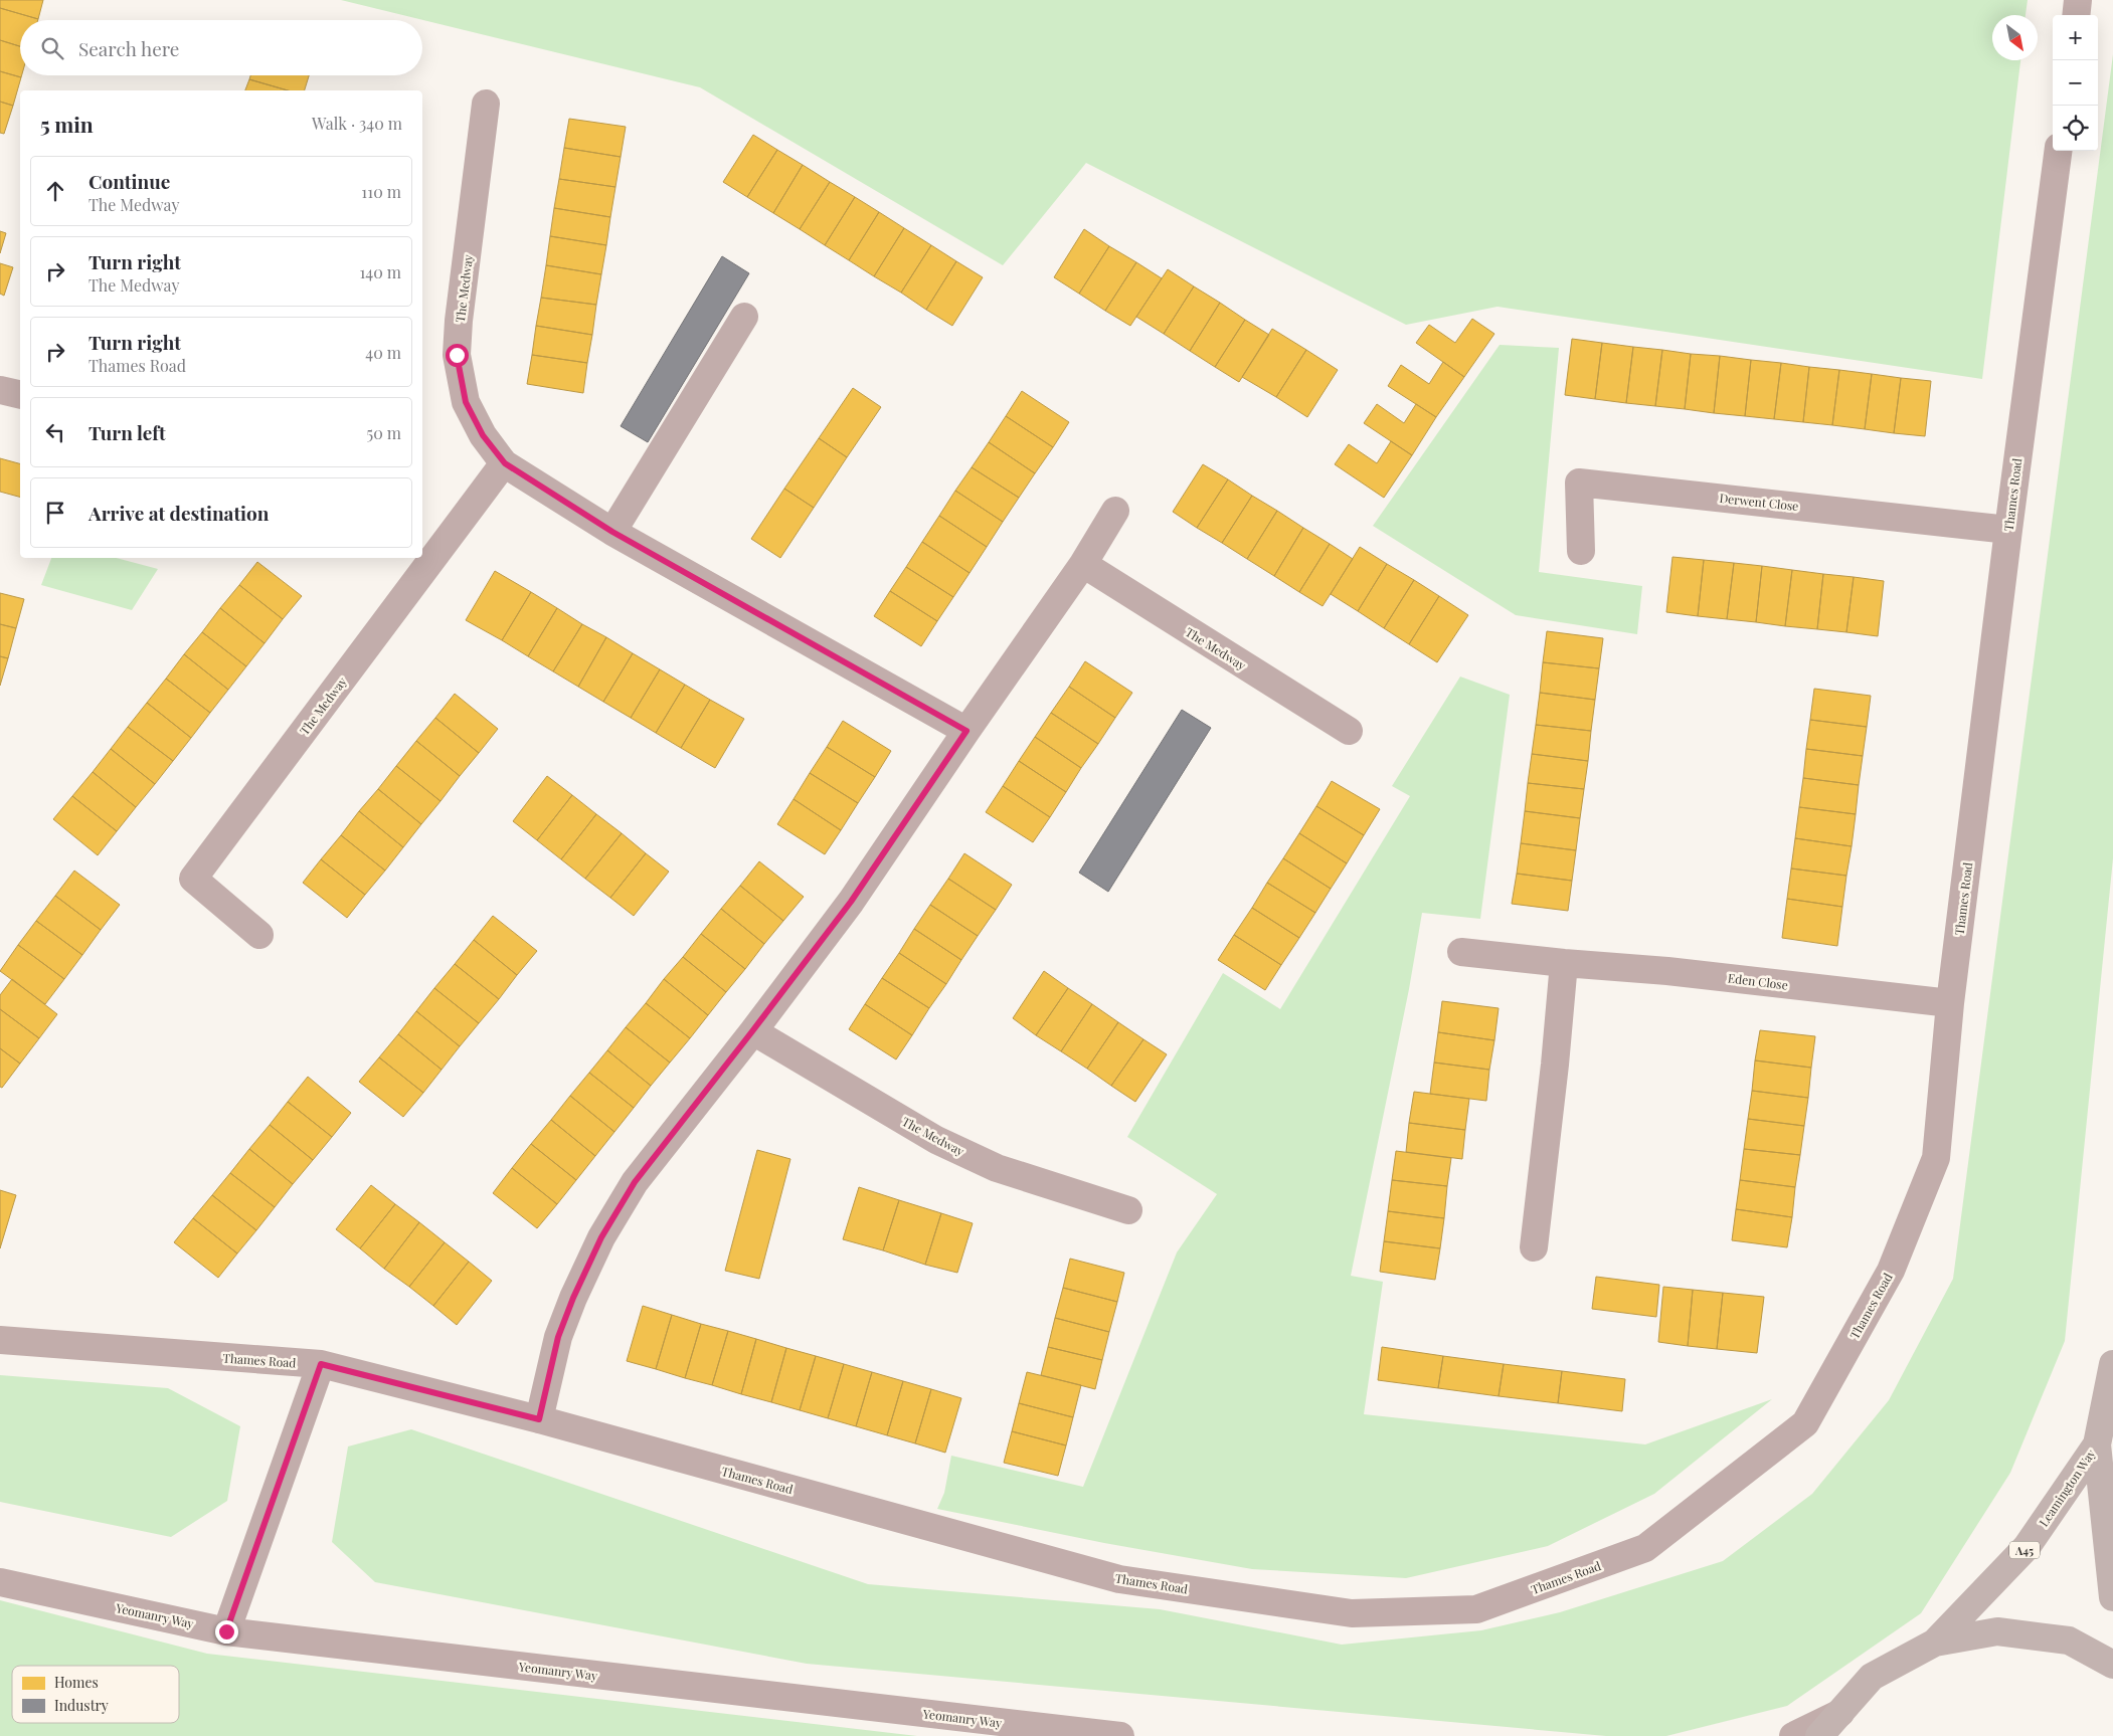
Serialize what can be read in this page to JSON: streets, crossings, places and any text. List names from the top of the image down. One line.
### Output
{"streets":{"highway":["Leamington Way","A45"],"street":["The Medway","Thames Road","Derwent Close","Eden Close","Yeomanry Way"]},"crossings":[["Thames Road","Derwent Close"],["Thames Road","Eden Close"]],"legend":["Homes","Industry"],"north":"bottom right","page":{"map_buttons":["+","−"],"search":"Search here","heading":["5 min","Walk · 340 m"],"list":[["Continue","The Medway","110 m"],["Turn right","The Medway","140 m"],["Turn right","Thames Road","40 m"],["Turn left","50 m"],"Arrive at destination"]}}
